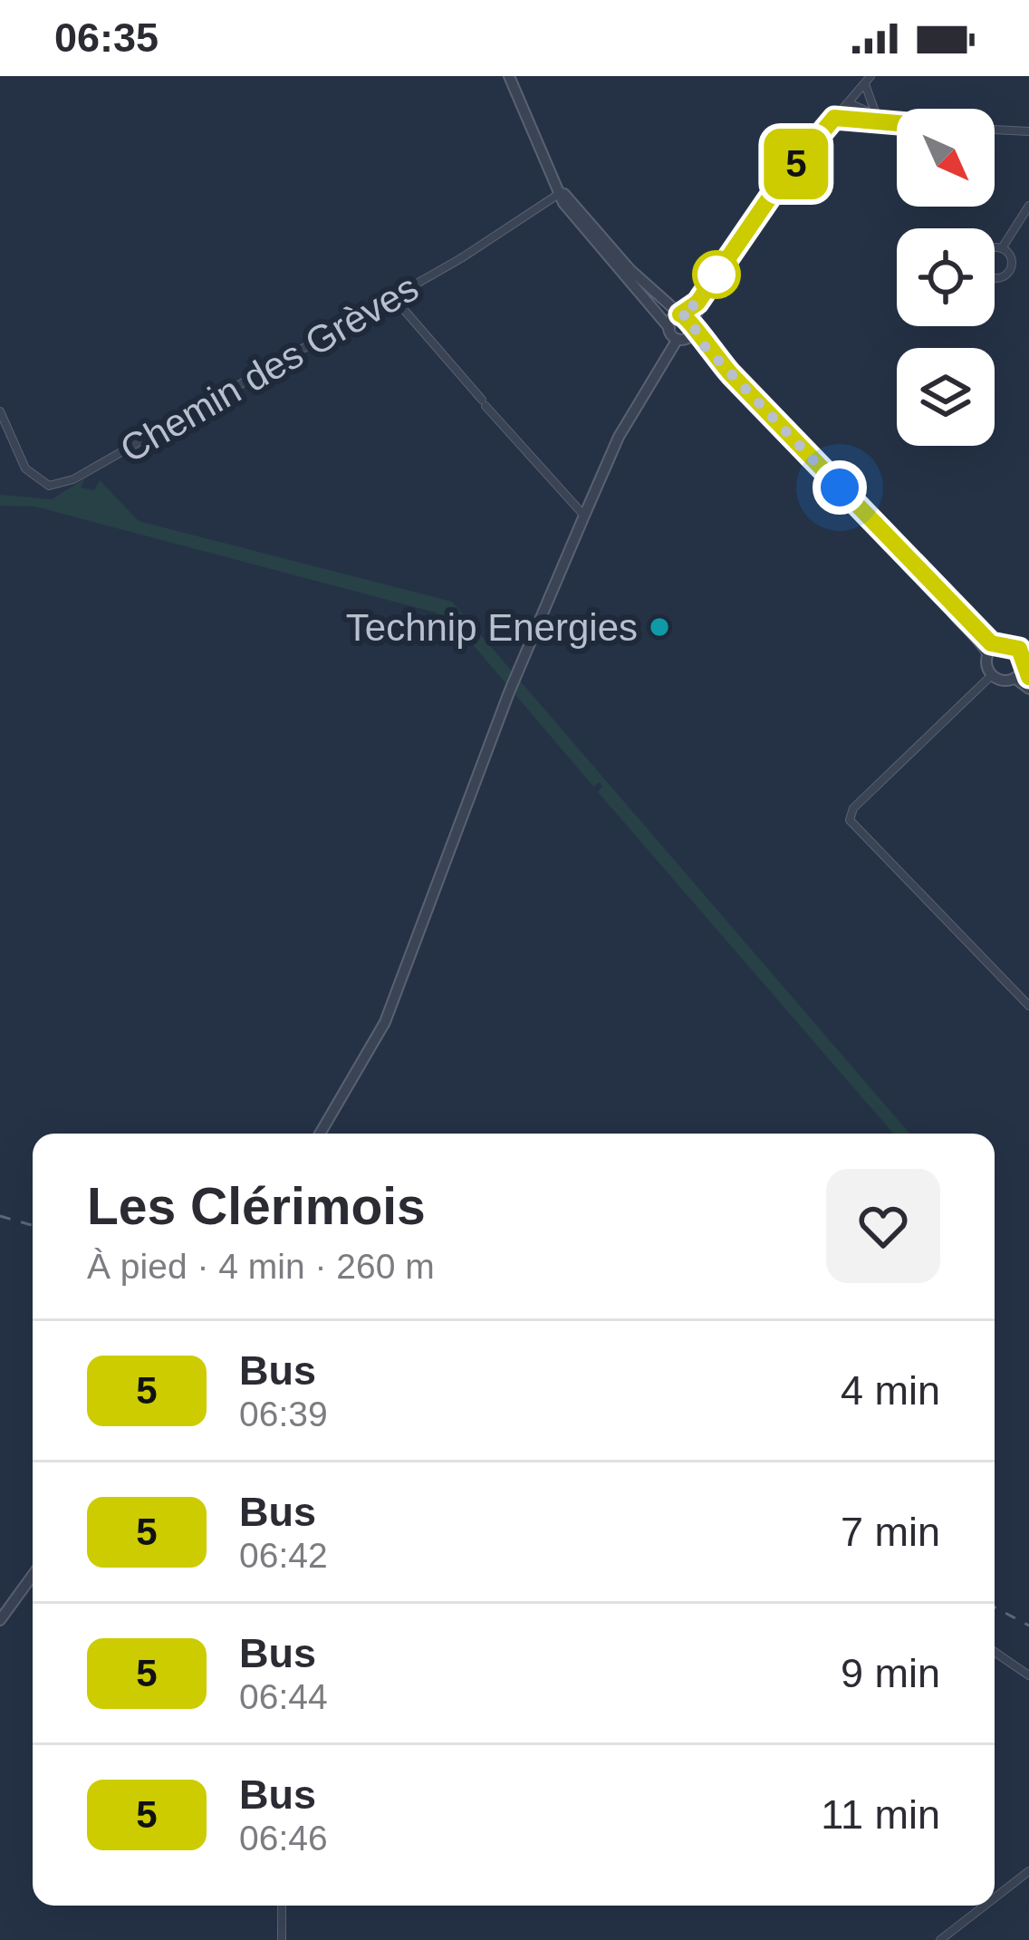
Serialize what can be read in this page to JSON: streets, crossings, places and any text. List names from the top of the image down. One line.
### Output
{"streets":{"street":["Chemin des Grèves"]},"places":["Technip Energies"],"lines":["bus line 5"],"north":"bottom right","page":{"status":"06:35","on_map":"5","heading":["Les Clérimois","À pied · 4 min · 260 m"],"list":[{"mark":"5","name":"Bus","note":"06:39","value":"4 min"},{"mark":"5","name":"Bus","note":"06:42","value":"7 min"},{"mark":"5","name":"Bus","note":"06:44","value":"9 min"},{"mark":"5","name":"Bus","note":"06:46","value":"11 min"}]}}
